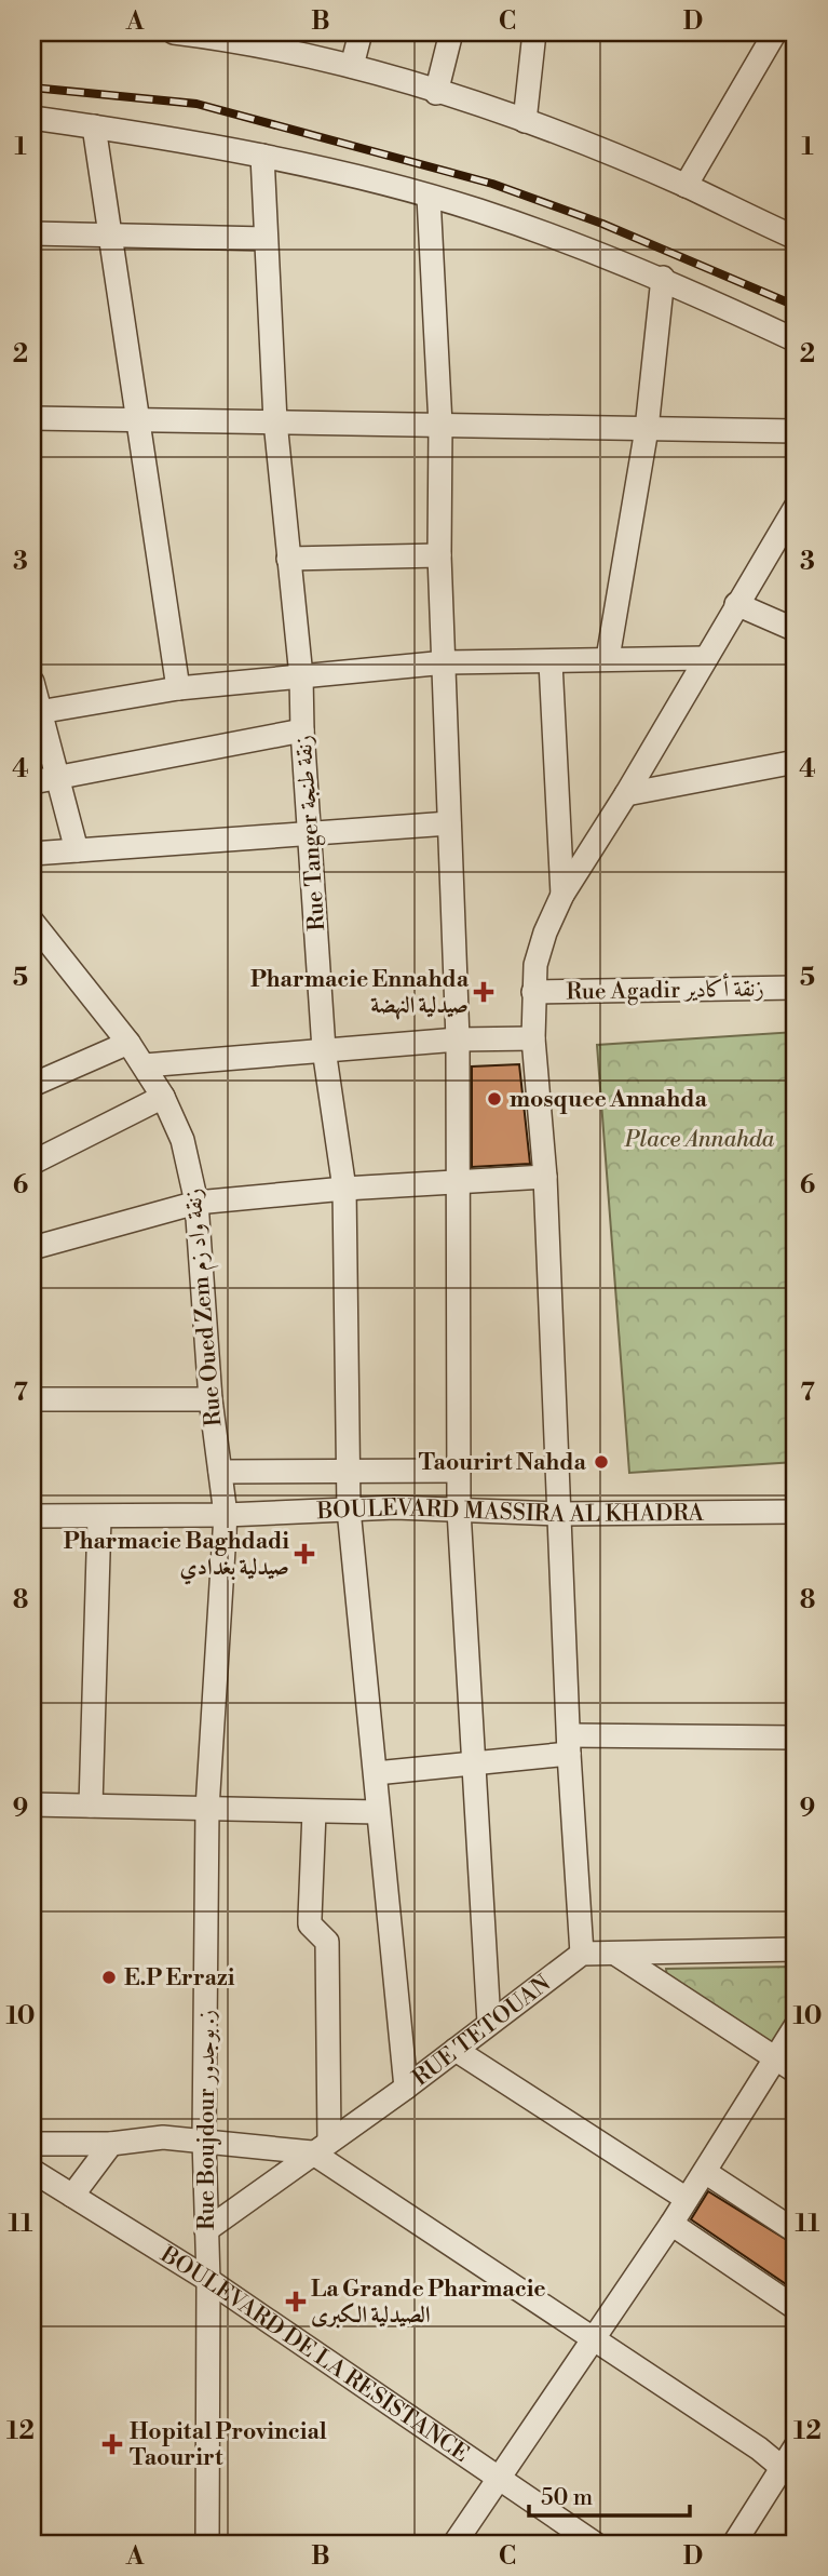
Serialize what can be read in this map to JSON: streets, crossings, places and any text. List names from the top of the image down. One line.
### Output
{"streets":{"street":["Rue Tanger زنقة طنجة","Rue Agadir زنقة أكادير","Rue Oued Zem زنقة واد زم","BOULEVARD MASSIRA AL KHADRA","RUE TETOUAN","Rue Boujdour ز. بوجدور","BOULEVARD DE LA RESISTANCE"]},"crossings":[["Rue Tanger زنقة طنجة","BOULEVARD MASSIRA AL KHADRA"],["Rue Tanger زنقة طنجة","RUE TETOUAN"],["Rue Oued Zem زنقة واد زم","BOULEVARD MASSIRA AL KHADRA"],["Rue Oued Zem زنقة واد زم","Rue Boujdour ز. بوجدور"],["BOULEVARD MASSIRA AL KHADRA","Rue Boujdour ز. بوجدور"],["RUE TETOUAN","Rue Boujdour ز. بوجدور"],["Rue Boujdour ز. بوجدور","BOULEVARD DE LA RESISTANCE"]],"parks":["Place Annahda"],"places":{"health":["Pharmacie Ennahda صيدلية النهضة","Pharmacie Baghdadi صيدلية بغدادي","La Grande Pharmacie الصيدلية الكبرى","Hopital Provincial Taourirt"],"other":["mosquee Annahda","Taourirt Nahda","E.P Errazi"]},"scale_bar":"50 m","grid":{"columns":["A","B","C","D"],"rows":["1","2","3","4","5","6","7","8","9","10","11","12"]}}
